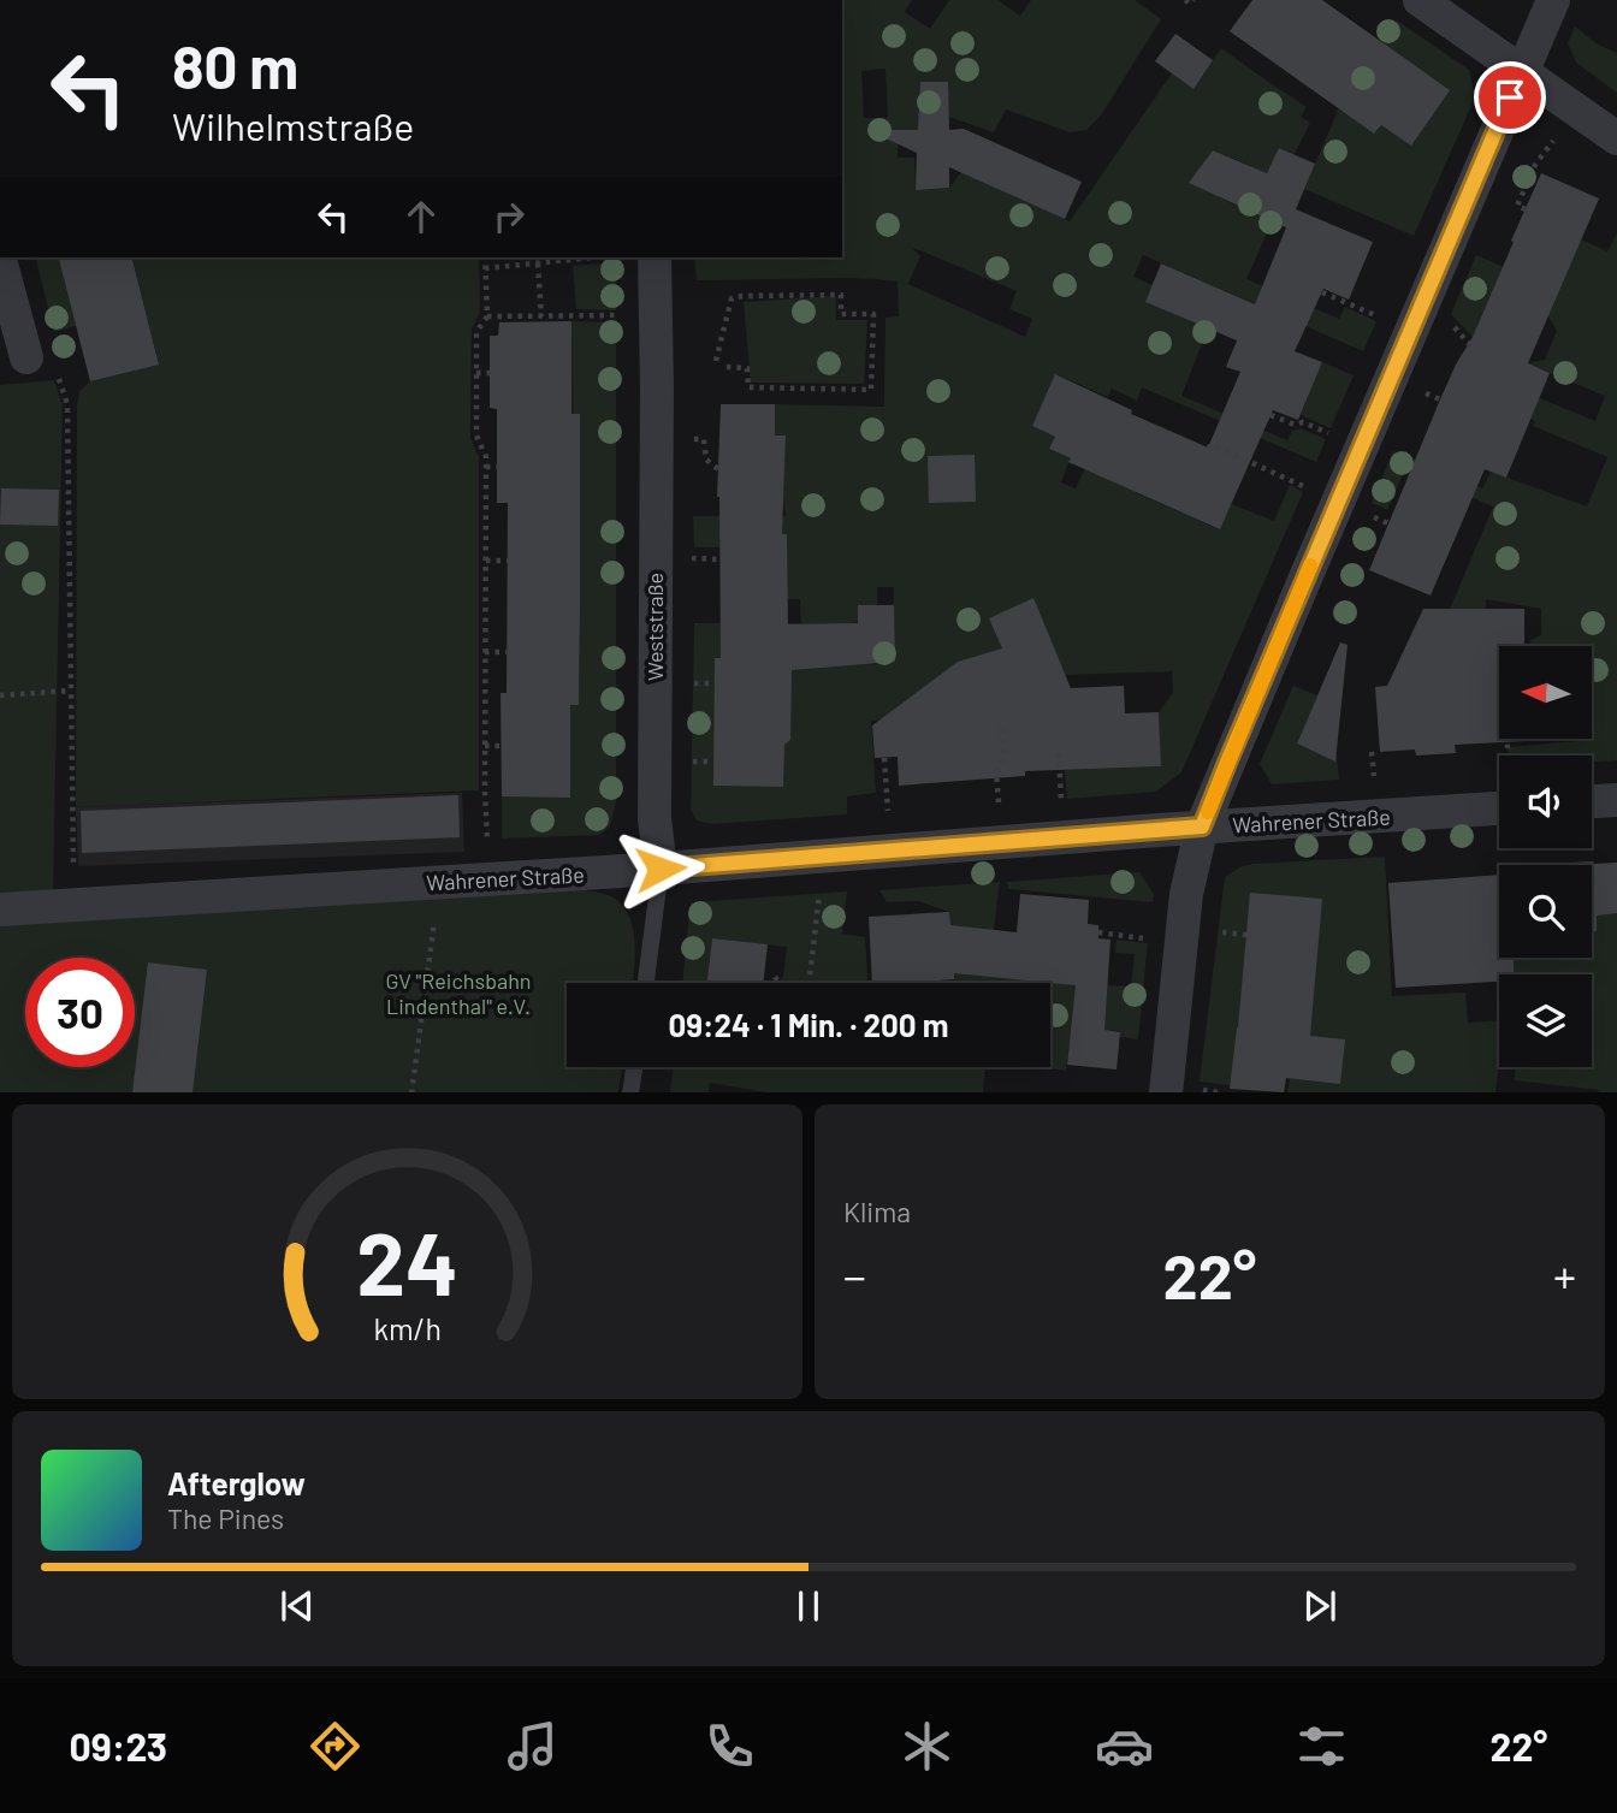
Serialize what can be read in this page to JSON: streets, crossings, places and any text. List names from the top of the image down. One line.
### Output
{"streets":{"street":["Weststraße","Wahrener Straße"]},"crossings":[["Weststraße","Wahrener Straße"]],"parks":["GV \"Reichsbahn Lindenthal\" e.V."],"north":"left","page":{"turn":["80 m","Wilhelmstraße"],"limit":"30","trip":"09:24 · 1 Min. · 200 m","tile":"Klima","heat":["−","22°","+"],"song":["Afterglow","The Pines"],"tabs":["09:23","22°"],"gauge":["24","km/h"]}}
